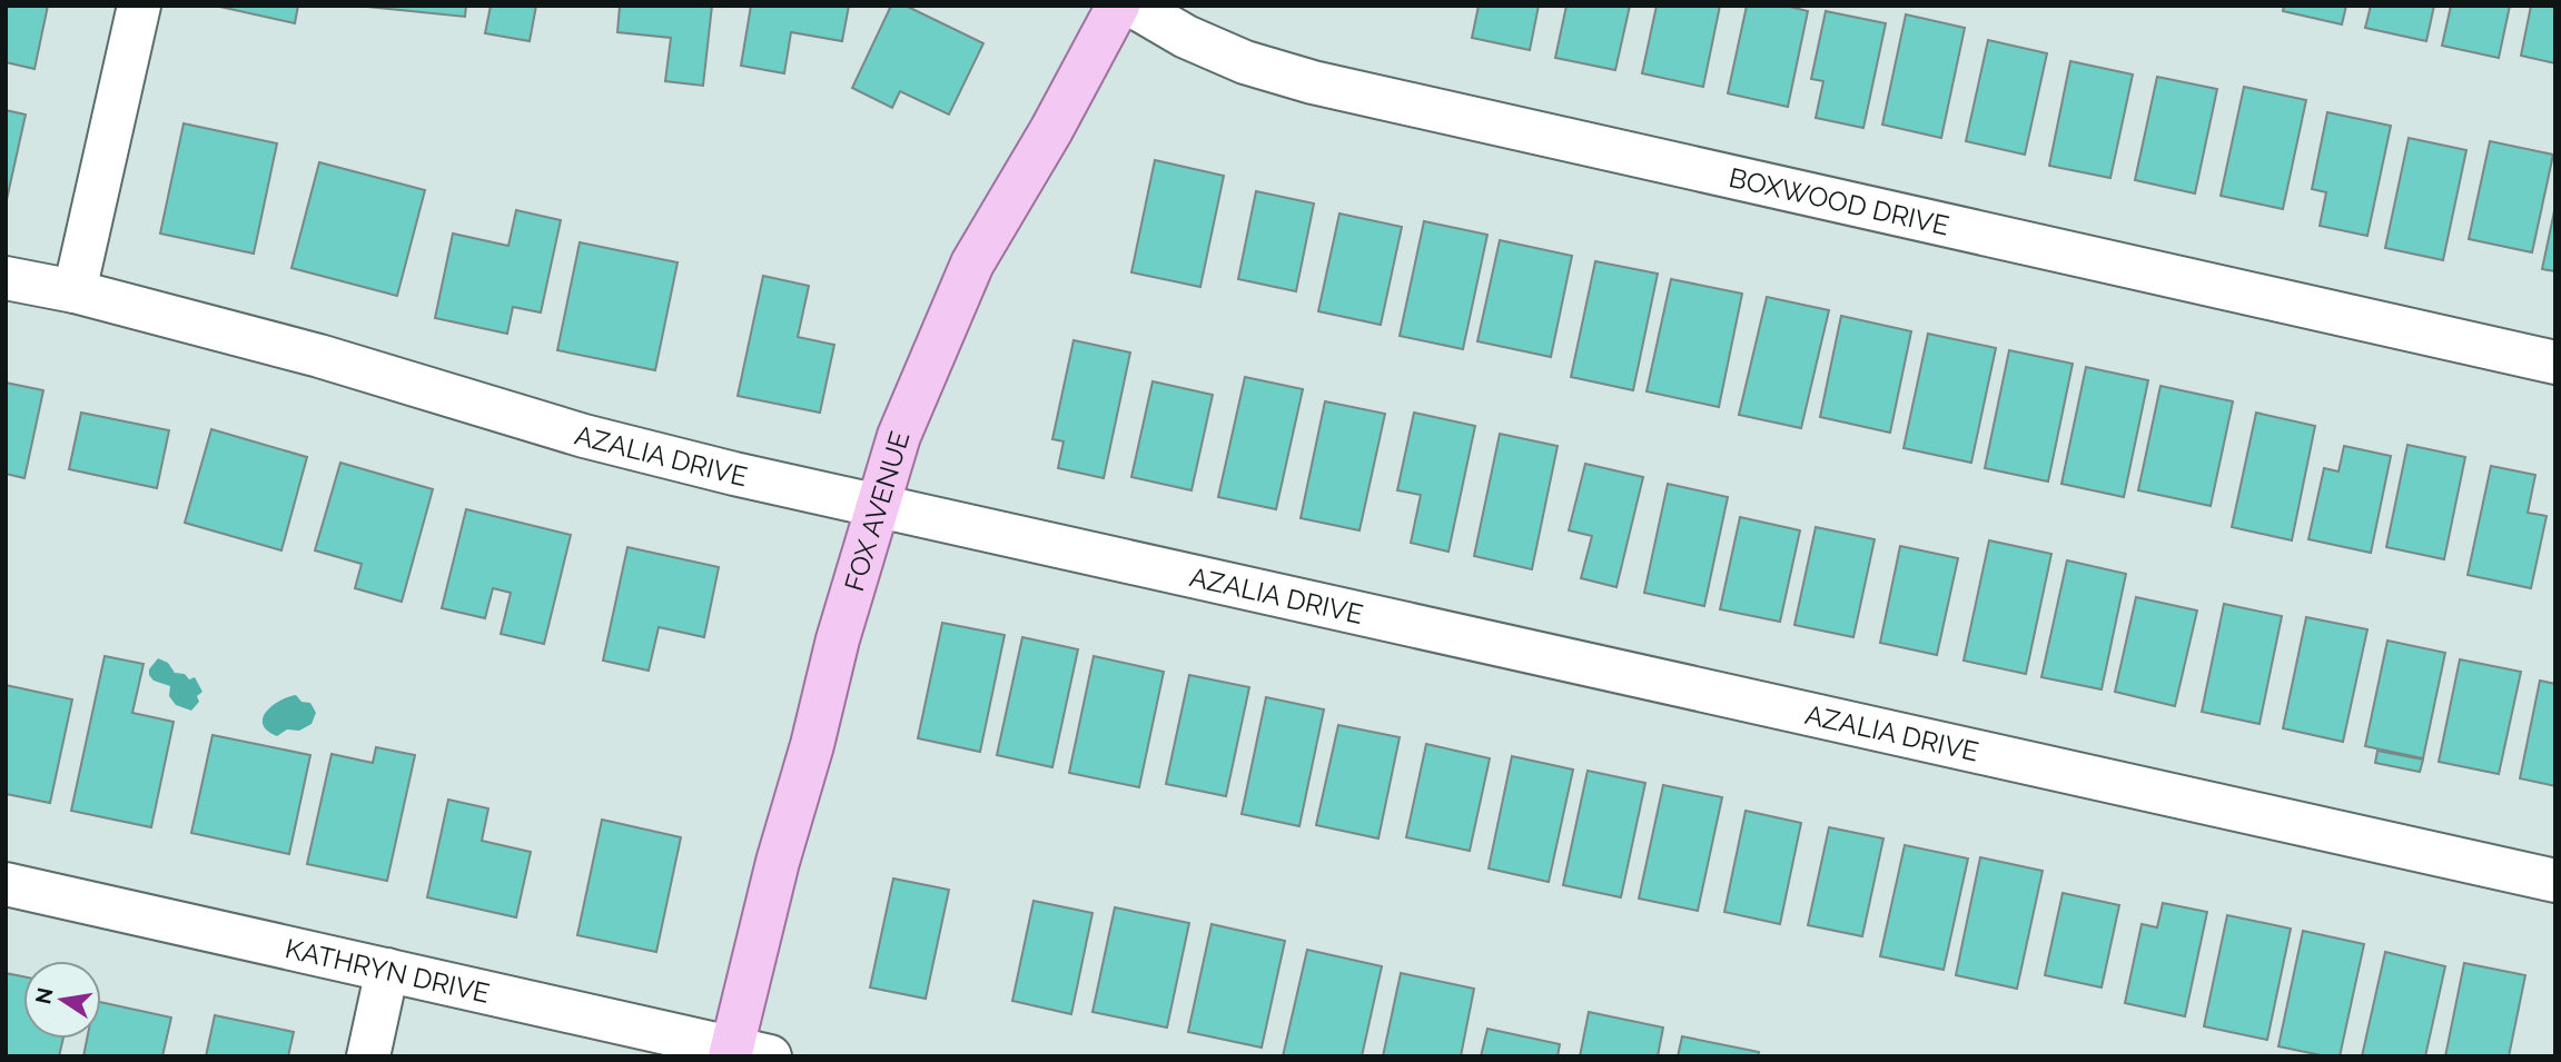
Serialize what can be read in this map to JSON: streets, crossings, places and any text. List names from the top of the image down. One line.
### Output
{"streets":{"main road":["FOX AVENUE"],"street":["BOXWOOD DRIVE","AZALIA DRIVE","KATHRYN DRIVE"]},"crossings":[["AZALIA DRIVE","FOX AVENUE"],["FOX AVENUE","KATHRYN DRIVE"]],"north":"left"}
